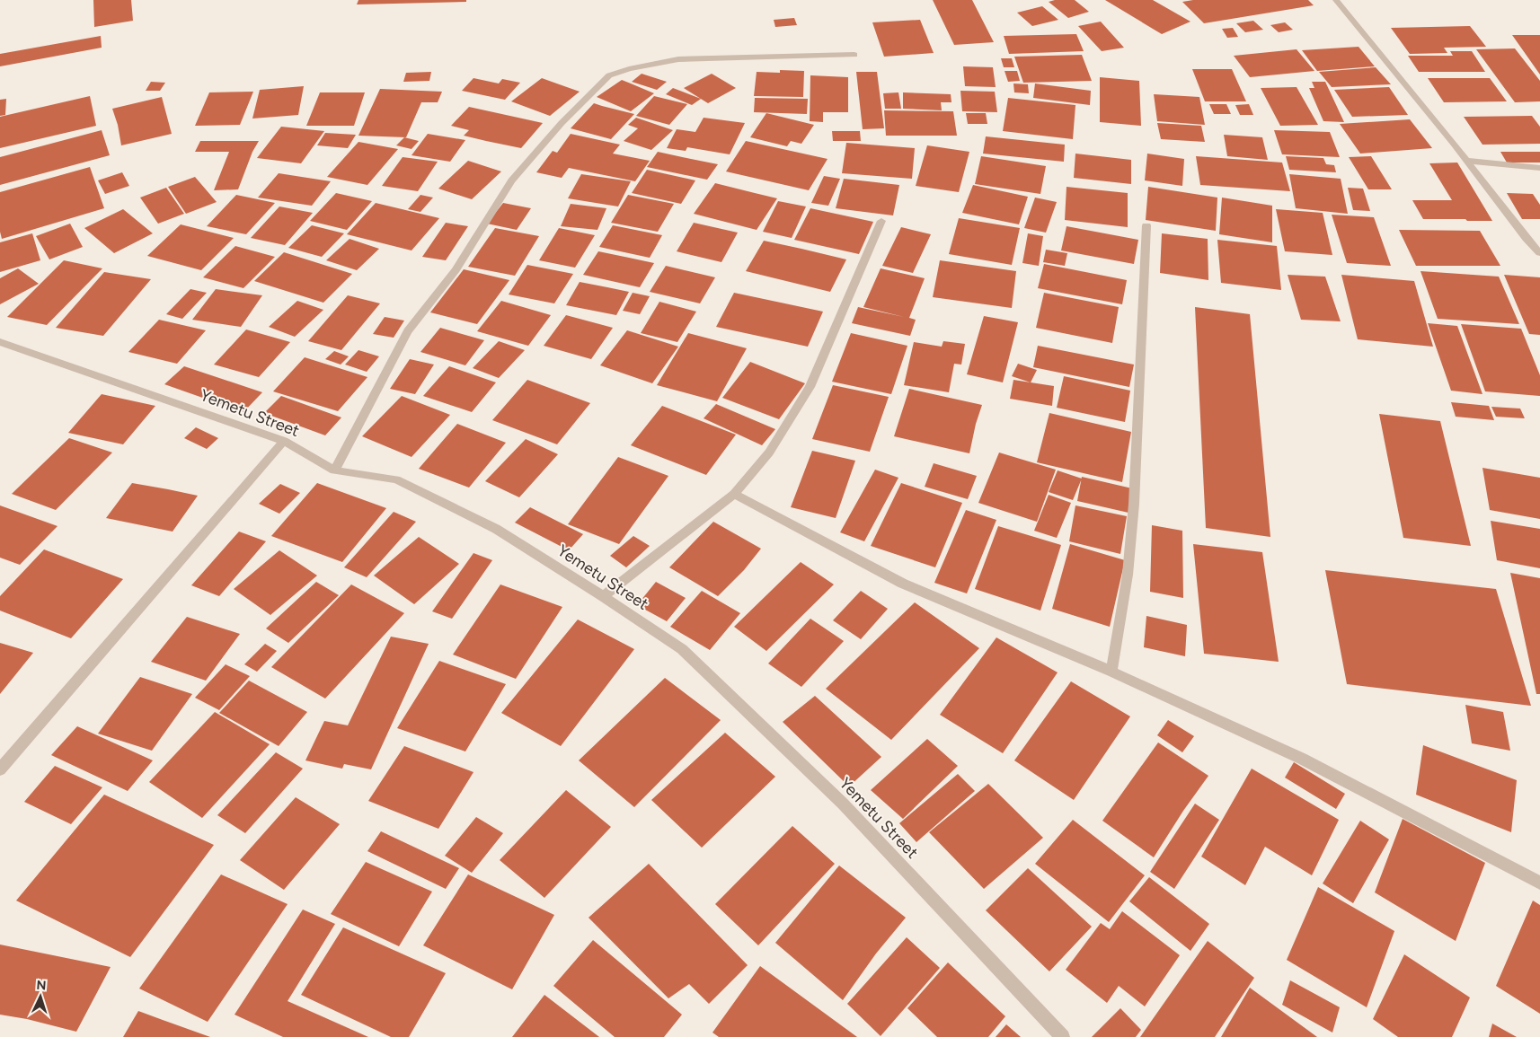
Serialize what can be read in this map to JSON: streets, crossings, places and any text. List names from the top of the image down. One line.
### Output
{"streets":{"street":["Yemetu Street"]},"north":"top"}
